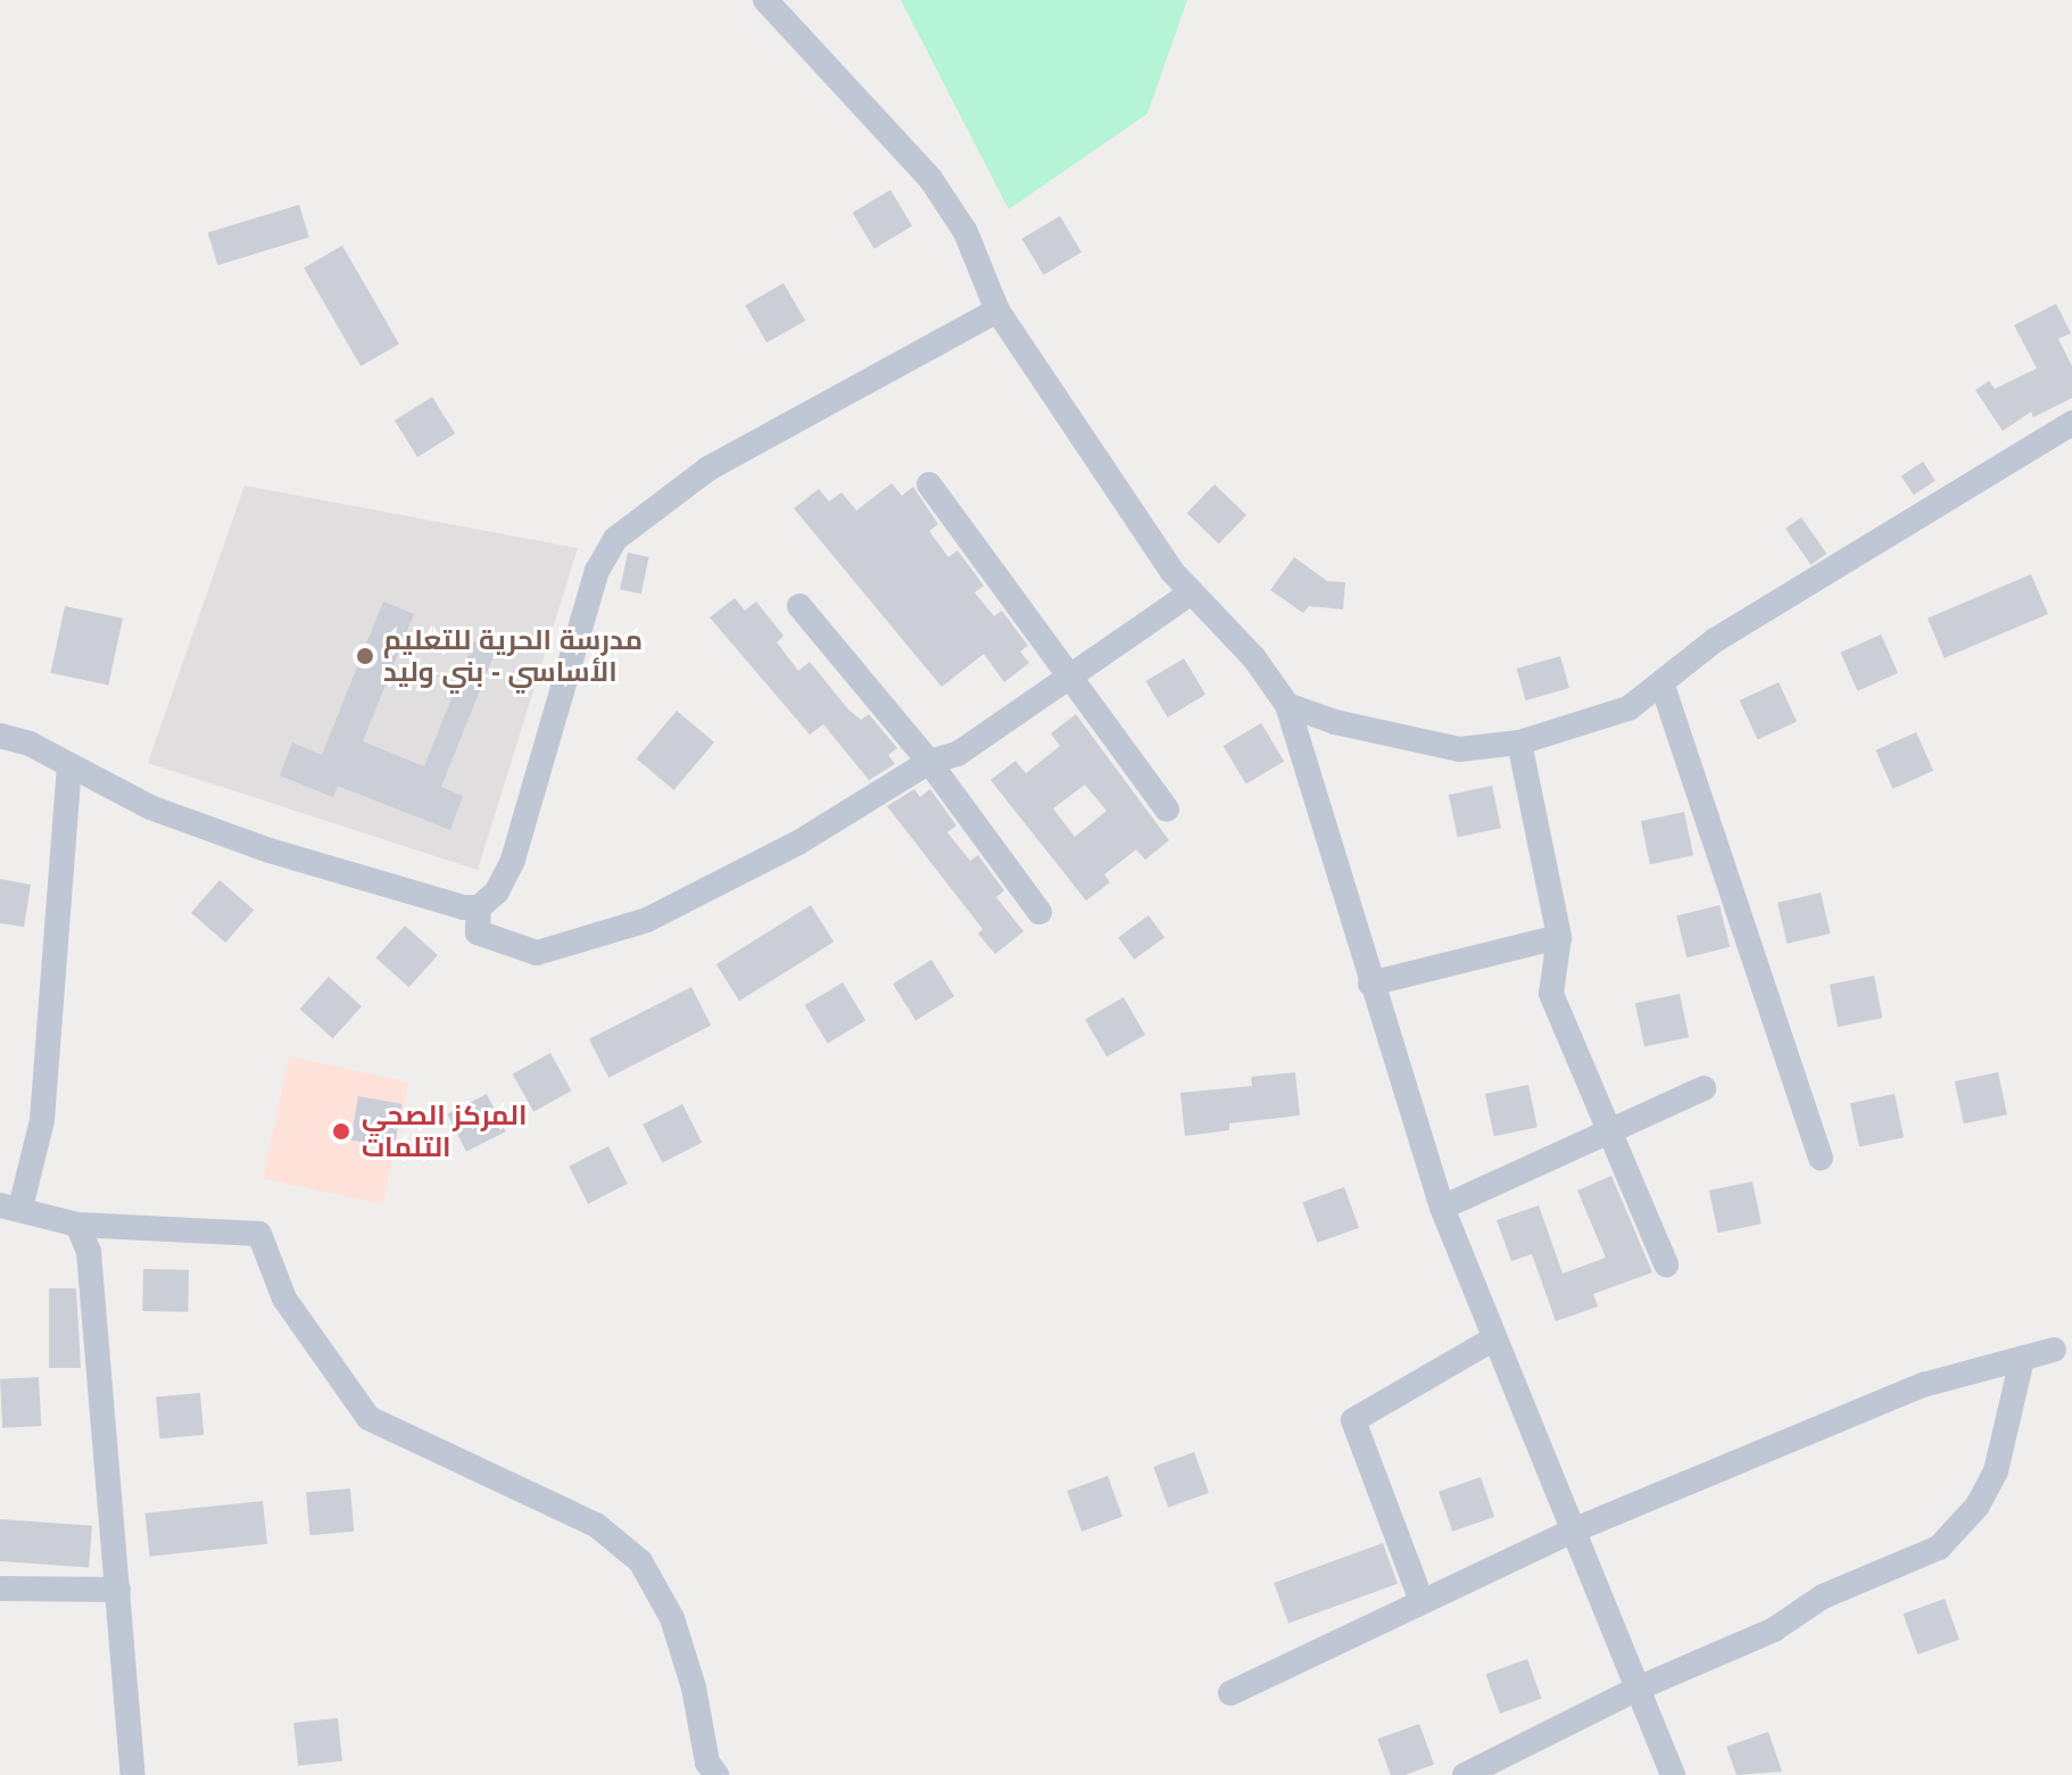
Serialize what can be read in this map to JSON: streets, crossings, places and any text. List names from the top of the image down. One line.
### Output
{"places":["مدرسة الحرية للتعليم الأساسي - بني وليد","المركز الصحي التلمات"]}
